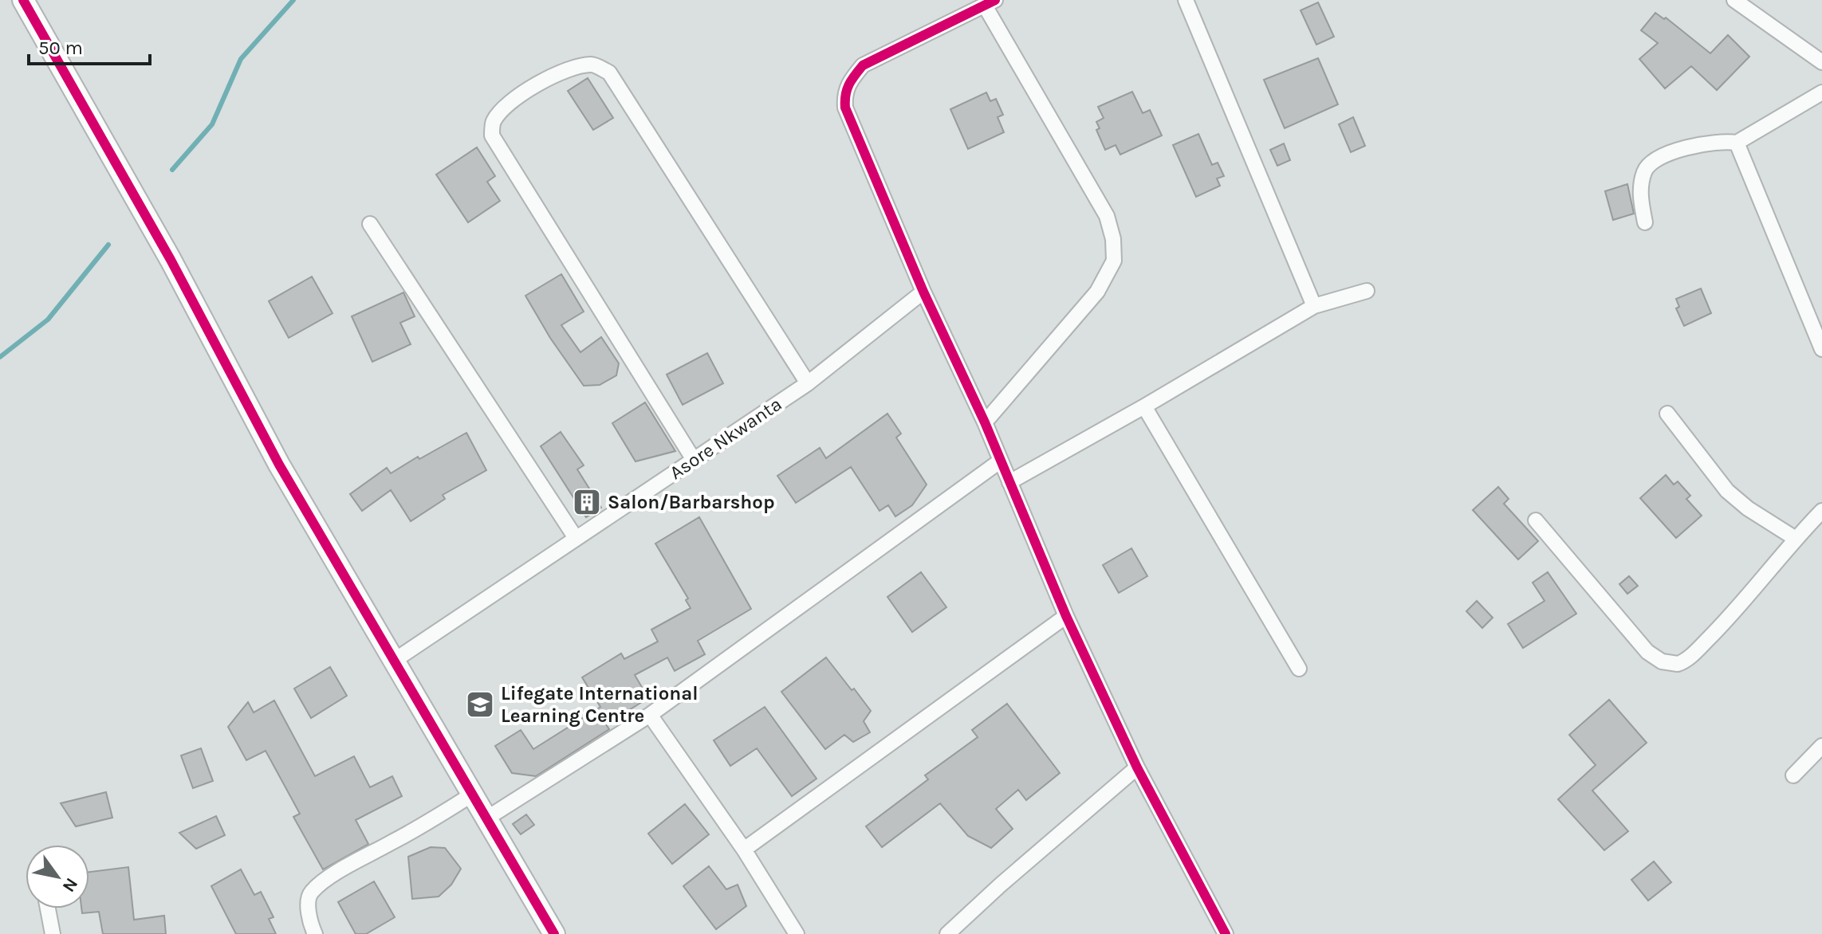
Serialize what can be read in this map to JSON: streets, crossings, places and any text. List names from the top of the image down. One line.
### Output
{"streets":{"street":["Asore Nkwanta"]},"places":{"building":["Salon/Barbarshop"],"school or university":["Lifegate International Learning Centre"]},"scale_bar":"50 m","north":"bottom right"}
